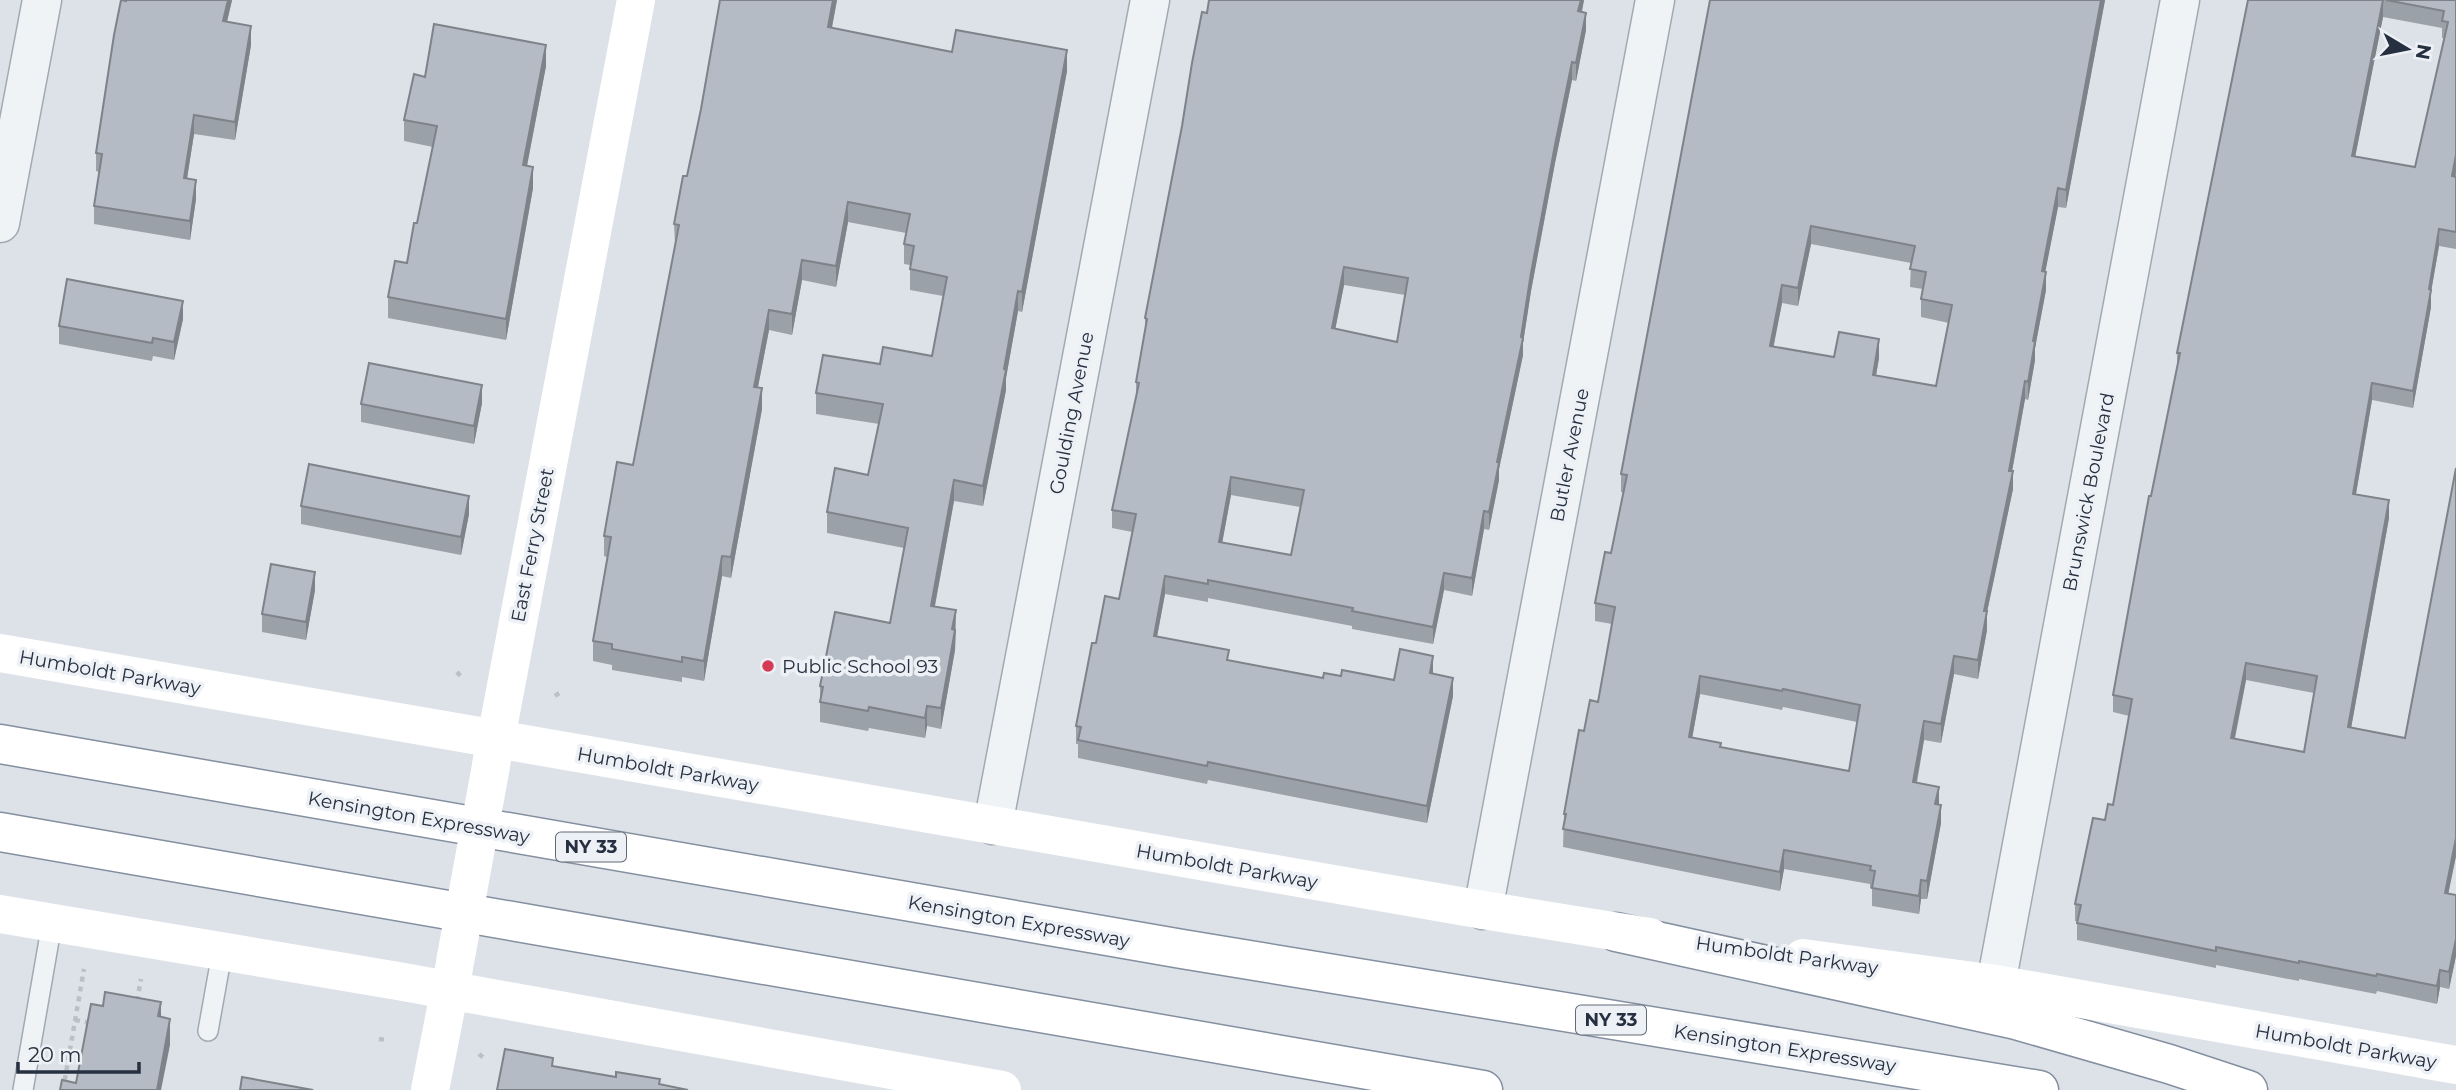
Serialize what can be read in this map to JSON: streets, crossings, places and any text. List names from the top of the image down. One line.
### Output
{"streets":{"main road":["East Ferry Street","Humboldt Parkway","Kensington Expressway","NY 33"],"street":["Goulding Avenue","Butler Avenue","Brunswick Boulevard"]},"crossings":[["Goulding Avenue","Humboldt Parkway"],["Butler Avenue","Humboldt Parkway"],["Brunswick Boulevard","Humboldt Parkway"],["East Ferry Street","Humboldt Parkway"]],"places":["Public School 93"],"scale_bar":"20 m","north":"right"}
